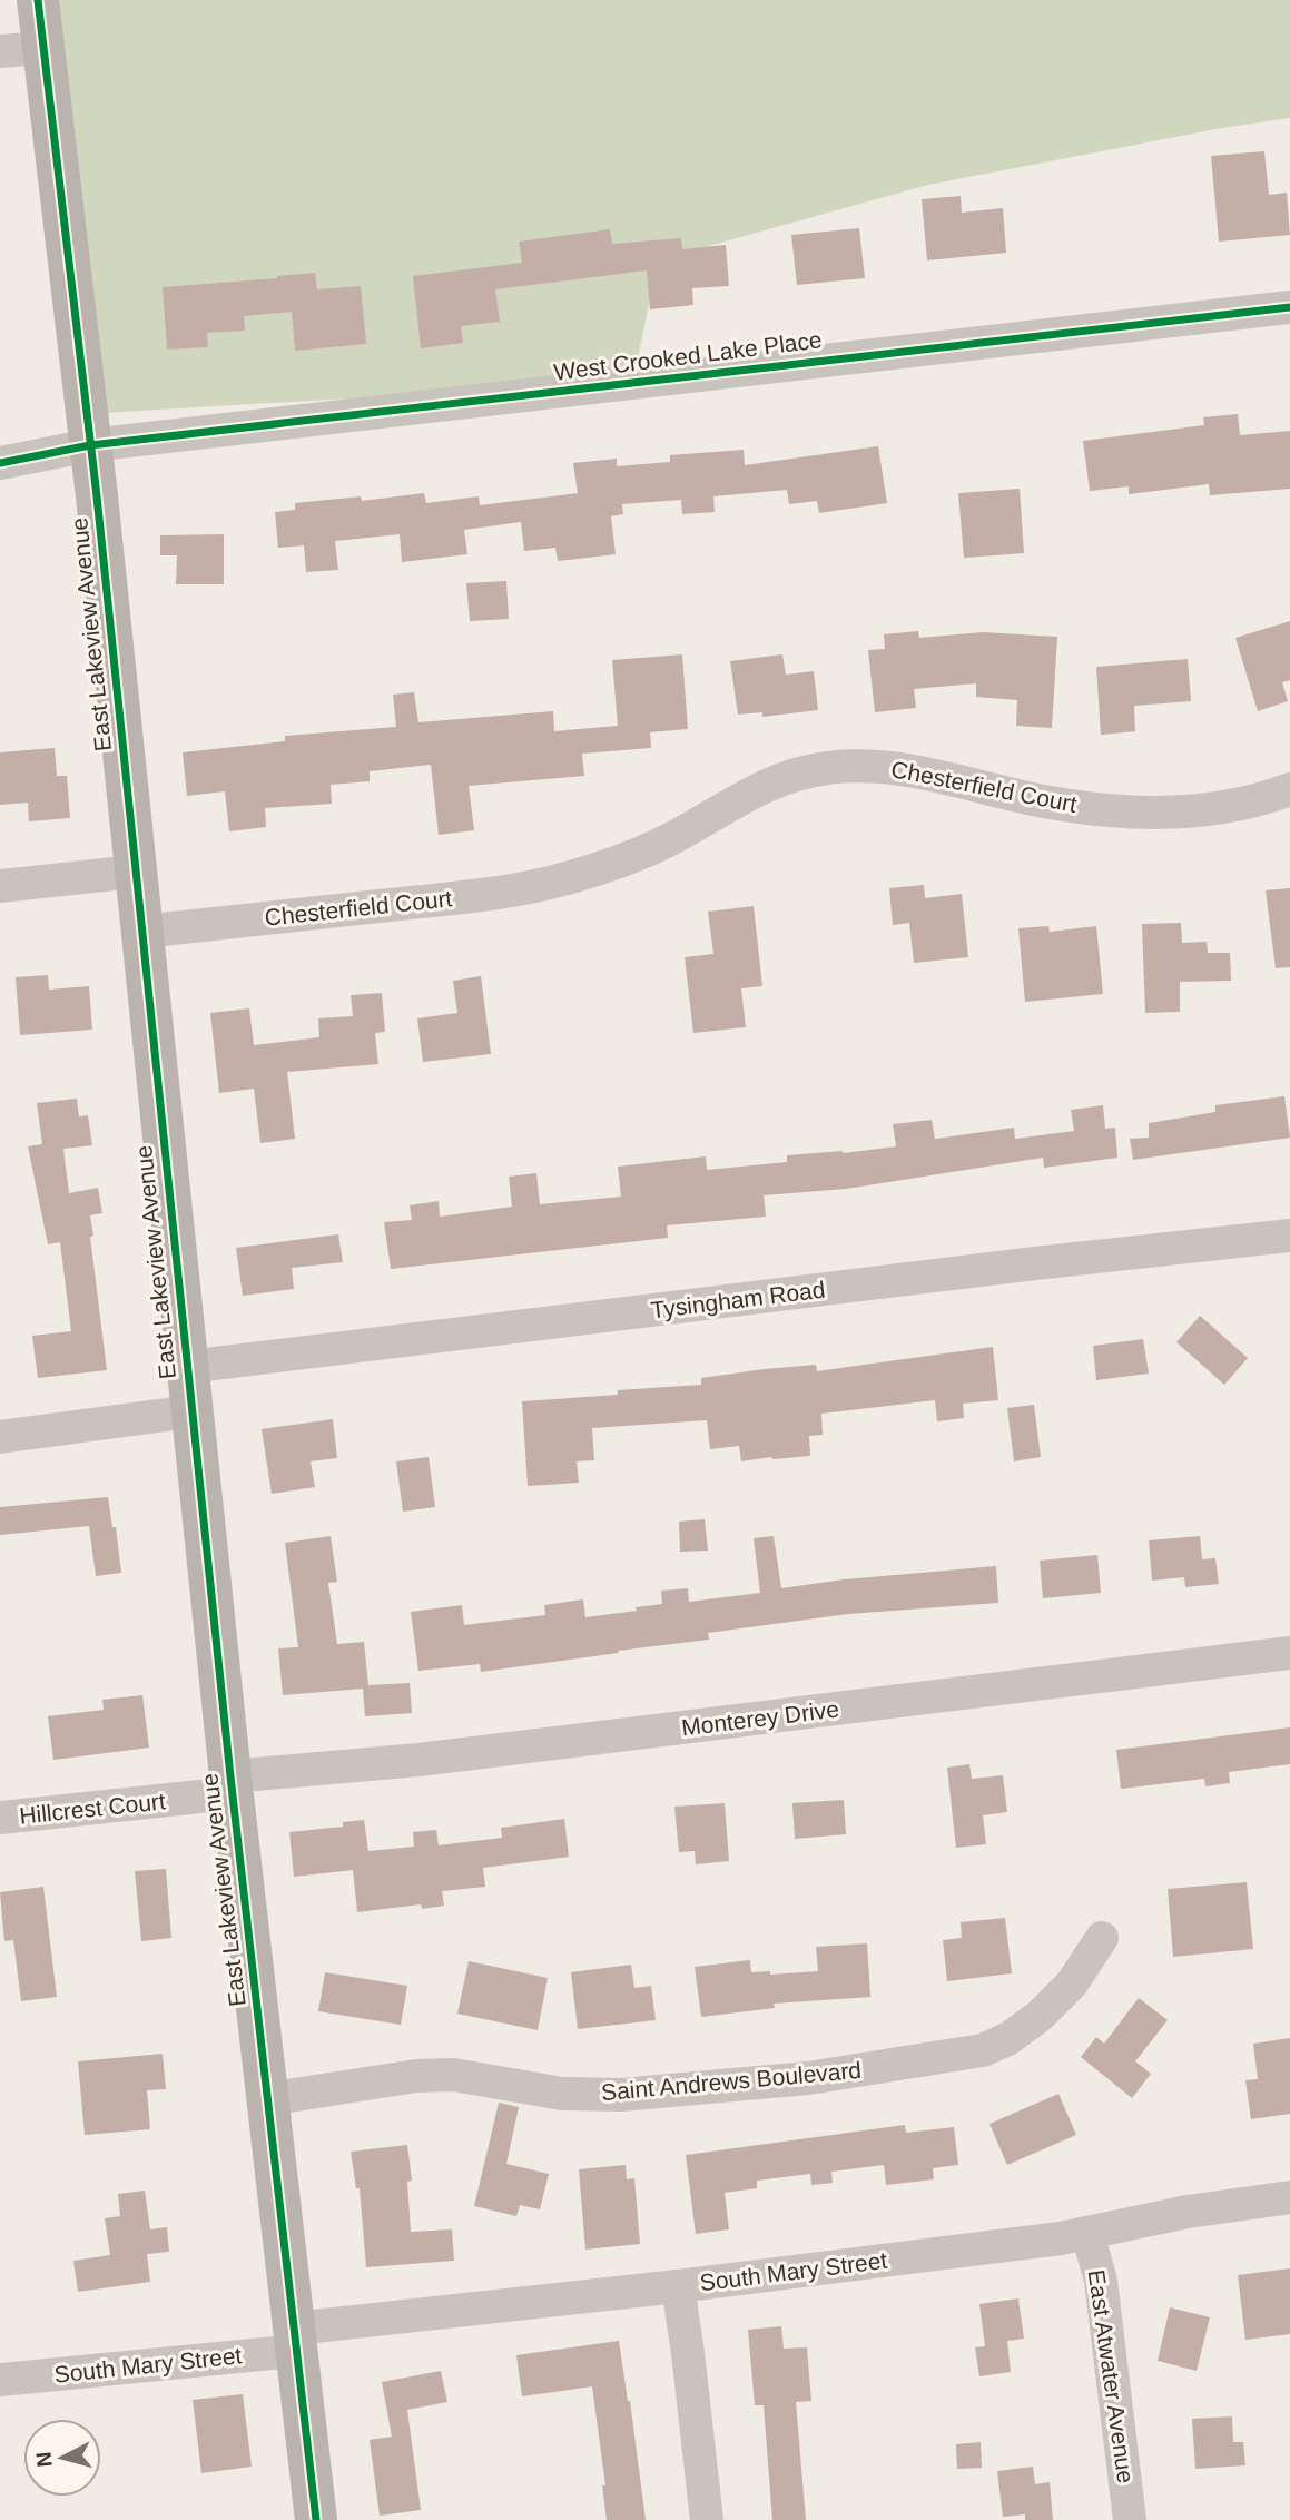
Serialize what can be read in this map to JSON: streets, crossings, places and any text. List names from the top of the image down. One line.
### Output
{"streets":{"street":["West Crooked Lake Place","East Lakeview Avenue","Chesterfield Court","Tysingham Road","Monterey Drive","Hillcrest Court","Saint Andrews Boulevard","South Mary Street","East Atwater Avenue"]},"crossings":[["West Crooked Lake Place","East Lakeview Avenue"],["East Lakeview Avenue","Chesterfield Court"],["East Lakeview Avenue","Tysingham Road"],["East Lakeview Avenue","Monterey Drive"],["East Lakeview Avenue","Hillcrest Court"],["East Lakeview Avenue","Saint Andrews Boulevard"],["East Lakeview Avenue","South Mary Street"],["Monterey Drive","Hillcrest Court"],["South Mary Street","East Atwater Avenue"]],"north":"left"}
